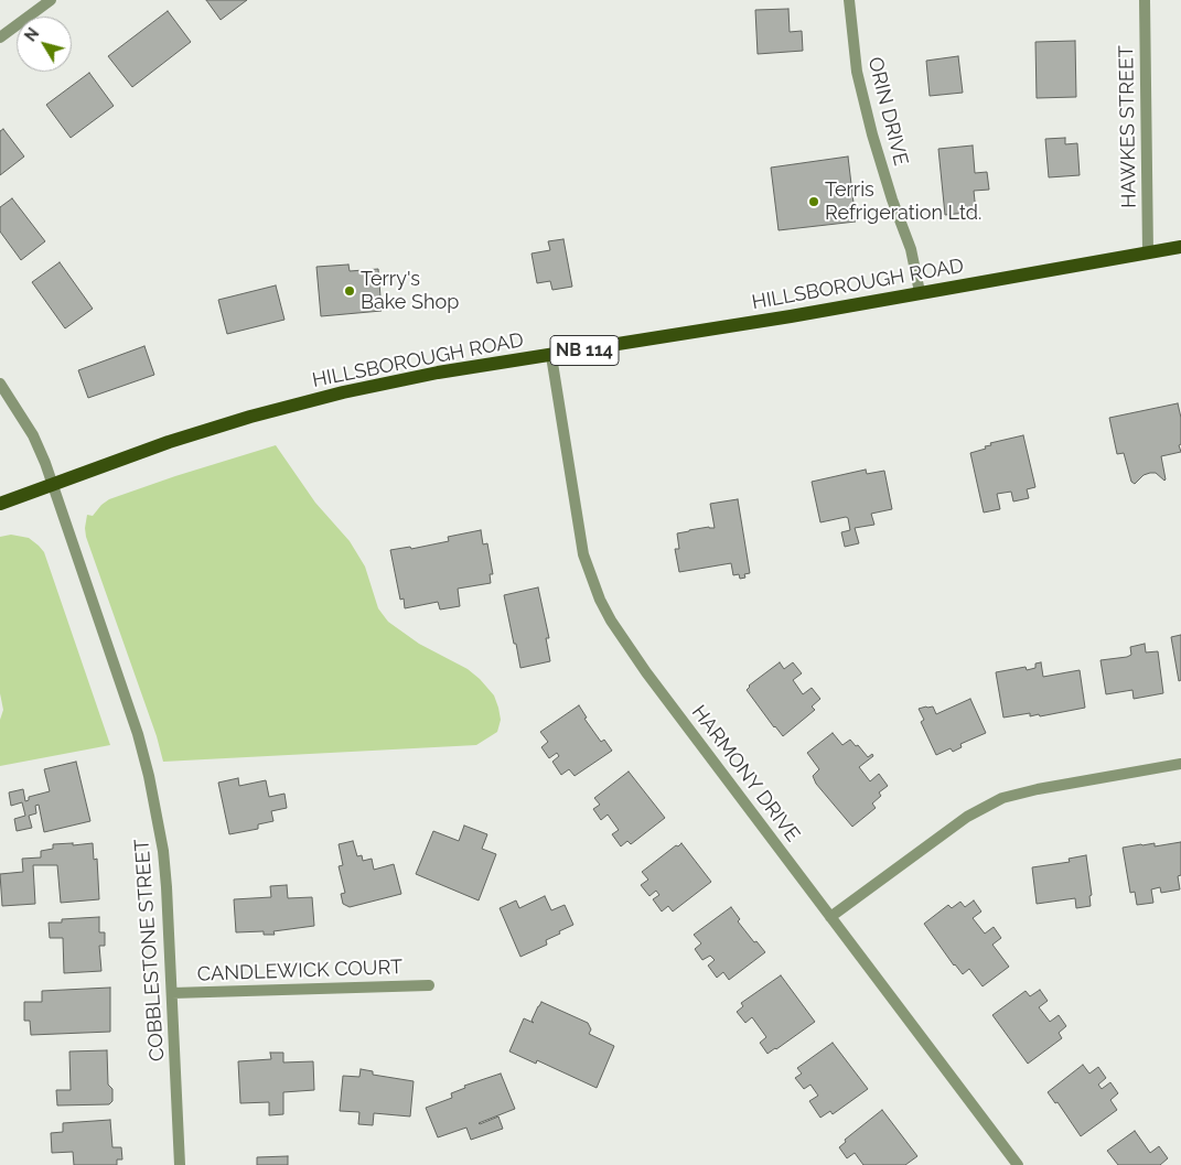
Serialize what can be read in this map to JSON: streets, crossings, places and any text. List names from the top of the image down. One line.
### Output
{"streets":{"main road":["HILLSBOROUGH ROAD","NB 114"],"street":["ORIN DRIVE","HAWKES STREET","HARMONY DRIVE","COBBLESTONE STREET","CANDLEWICK COURT"]},"crossings":[["ORIN DRIVE","HILLSBOROUGH ROAD"],["HAWKES STREET","HILLSBOROUGH ROAD"],["HILLSBOROUGH ROAD","HARMONY DRIVE"],["HILLSBOROUGH ROAD","COBBLESTONE STREET"],["COBBLESTONE STREET","CANDLEWICK COURT"]],"places":["Terris Refrigeration Ltd.","Terry's Bake Shop"],"north":"top left"}
